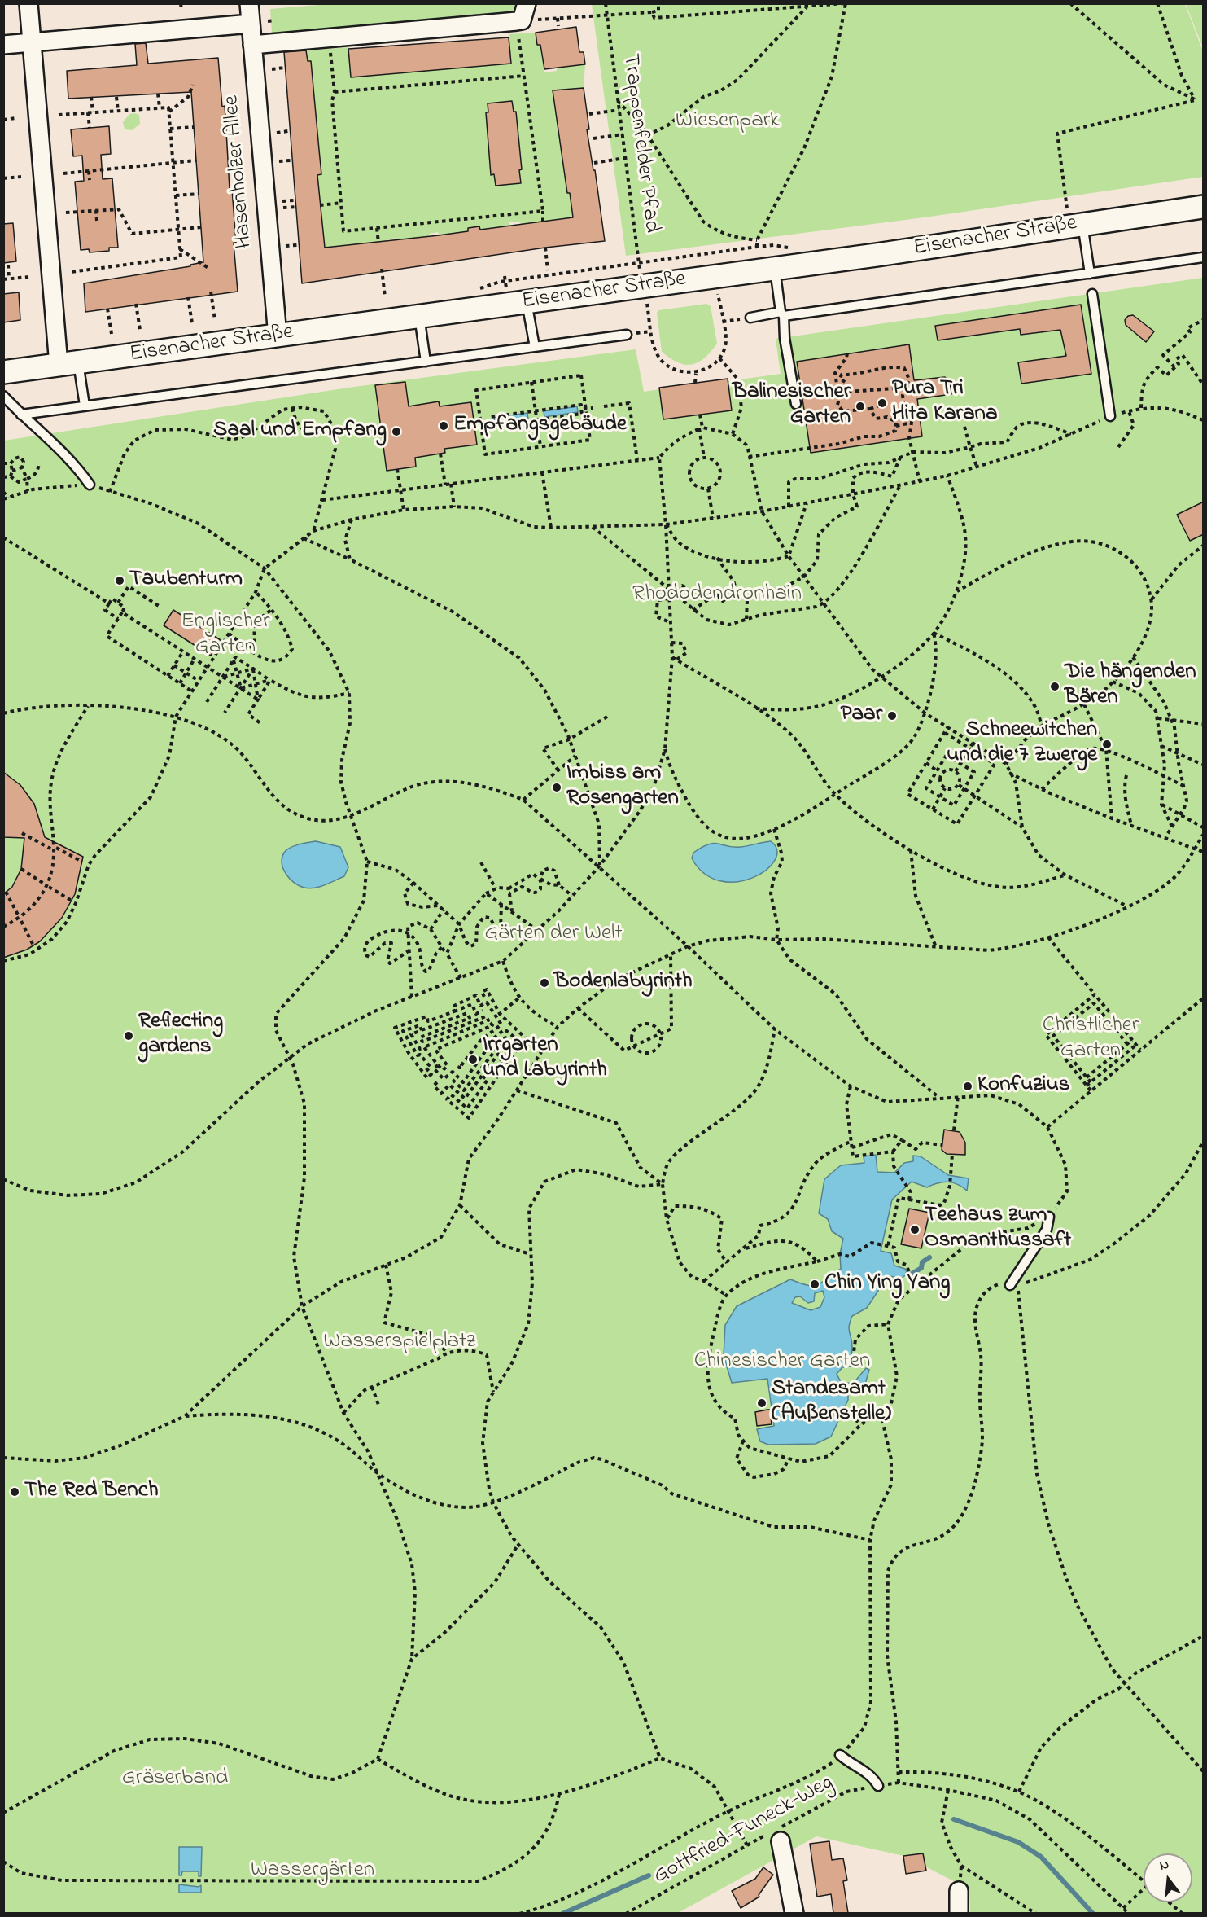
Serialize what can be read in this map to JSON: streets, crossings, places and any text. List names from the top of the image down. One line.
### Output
{"streets":{"street":["Hasenholzer Allee","Eisenacher Straße"],"path":["Trappenfelder Pfad","Gottfried-Funeck-Weg"]},"crossings":[["Trappenfelder Pfad","Eisenacher Straße"],["Hasenholzer Allee","Eisenacher Straße"]],"parks":["Wiesenpark","Rhododendronhain","Englischer Garten","Gärten der Welt","Christlicher Garten","Wasserspielplatz","Chinesischer Garten","Gräserband","Wassergärten"],"places":["Pura Tri Hita Karana","Balinesischer Garten","Empfangsgebäude","Saal und Empfang","Taubenturm","Die hängenden Bären","Paar","Schneewitchen und die 7 Zwerge","Imbiss am Rosengarten","Bodenlabyrinth","Reflecting gardens","Irrgarten und Labyrinth","Konfuzius","Teehaus zum Osmanthussaft","Chin Ying Yang","Standesamt (Außenstelle)","The Red Bench"],"north":"top"}
